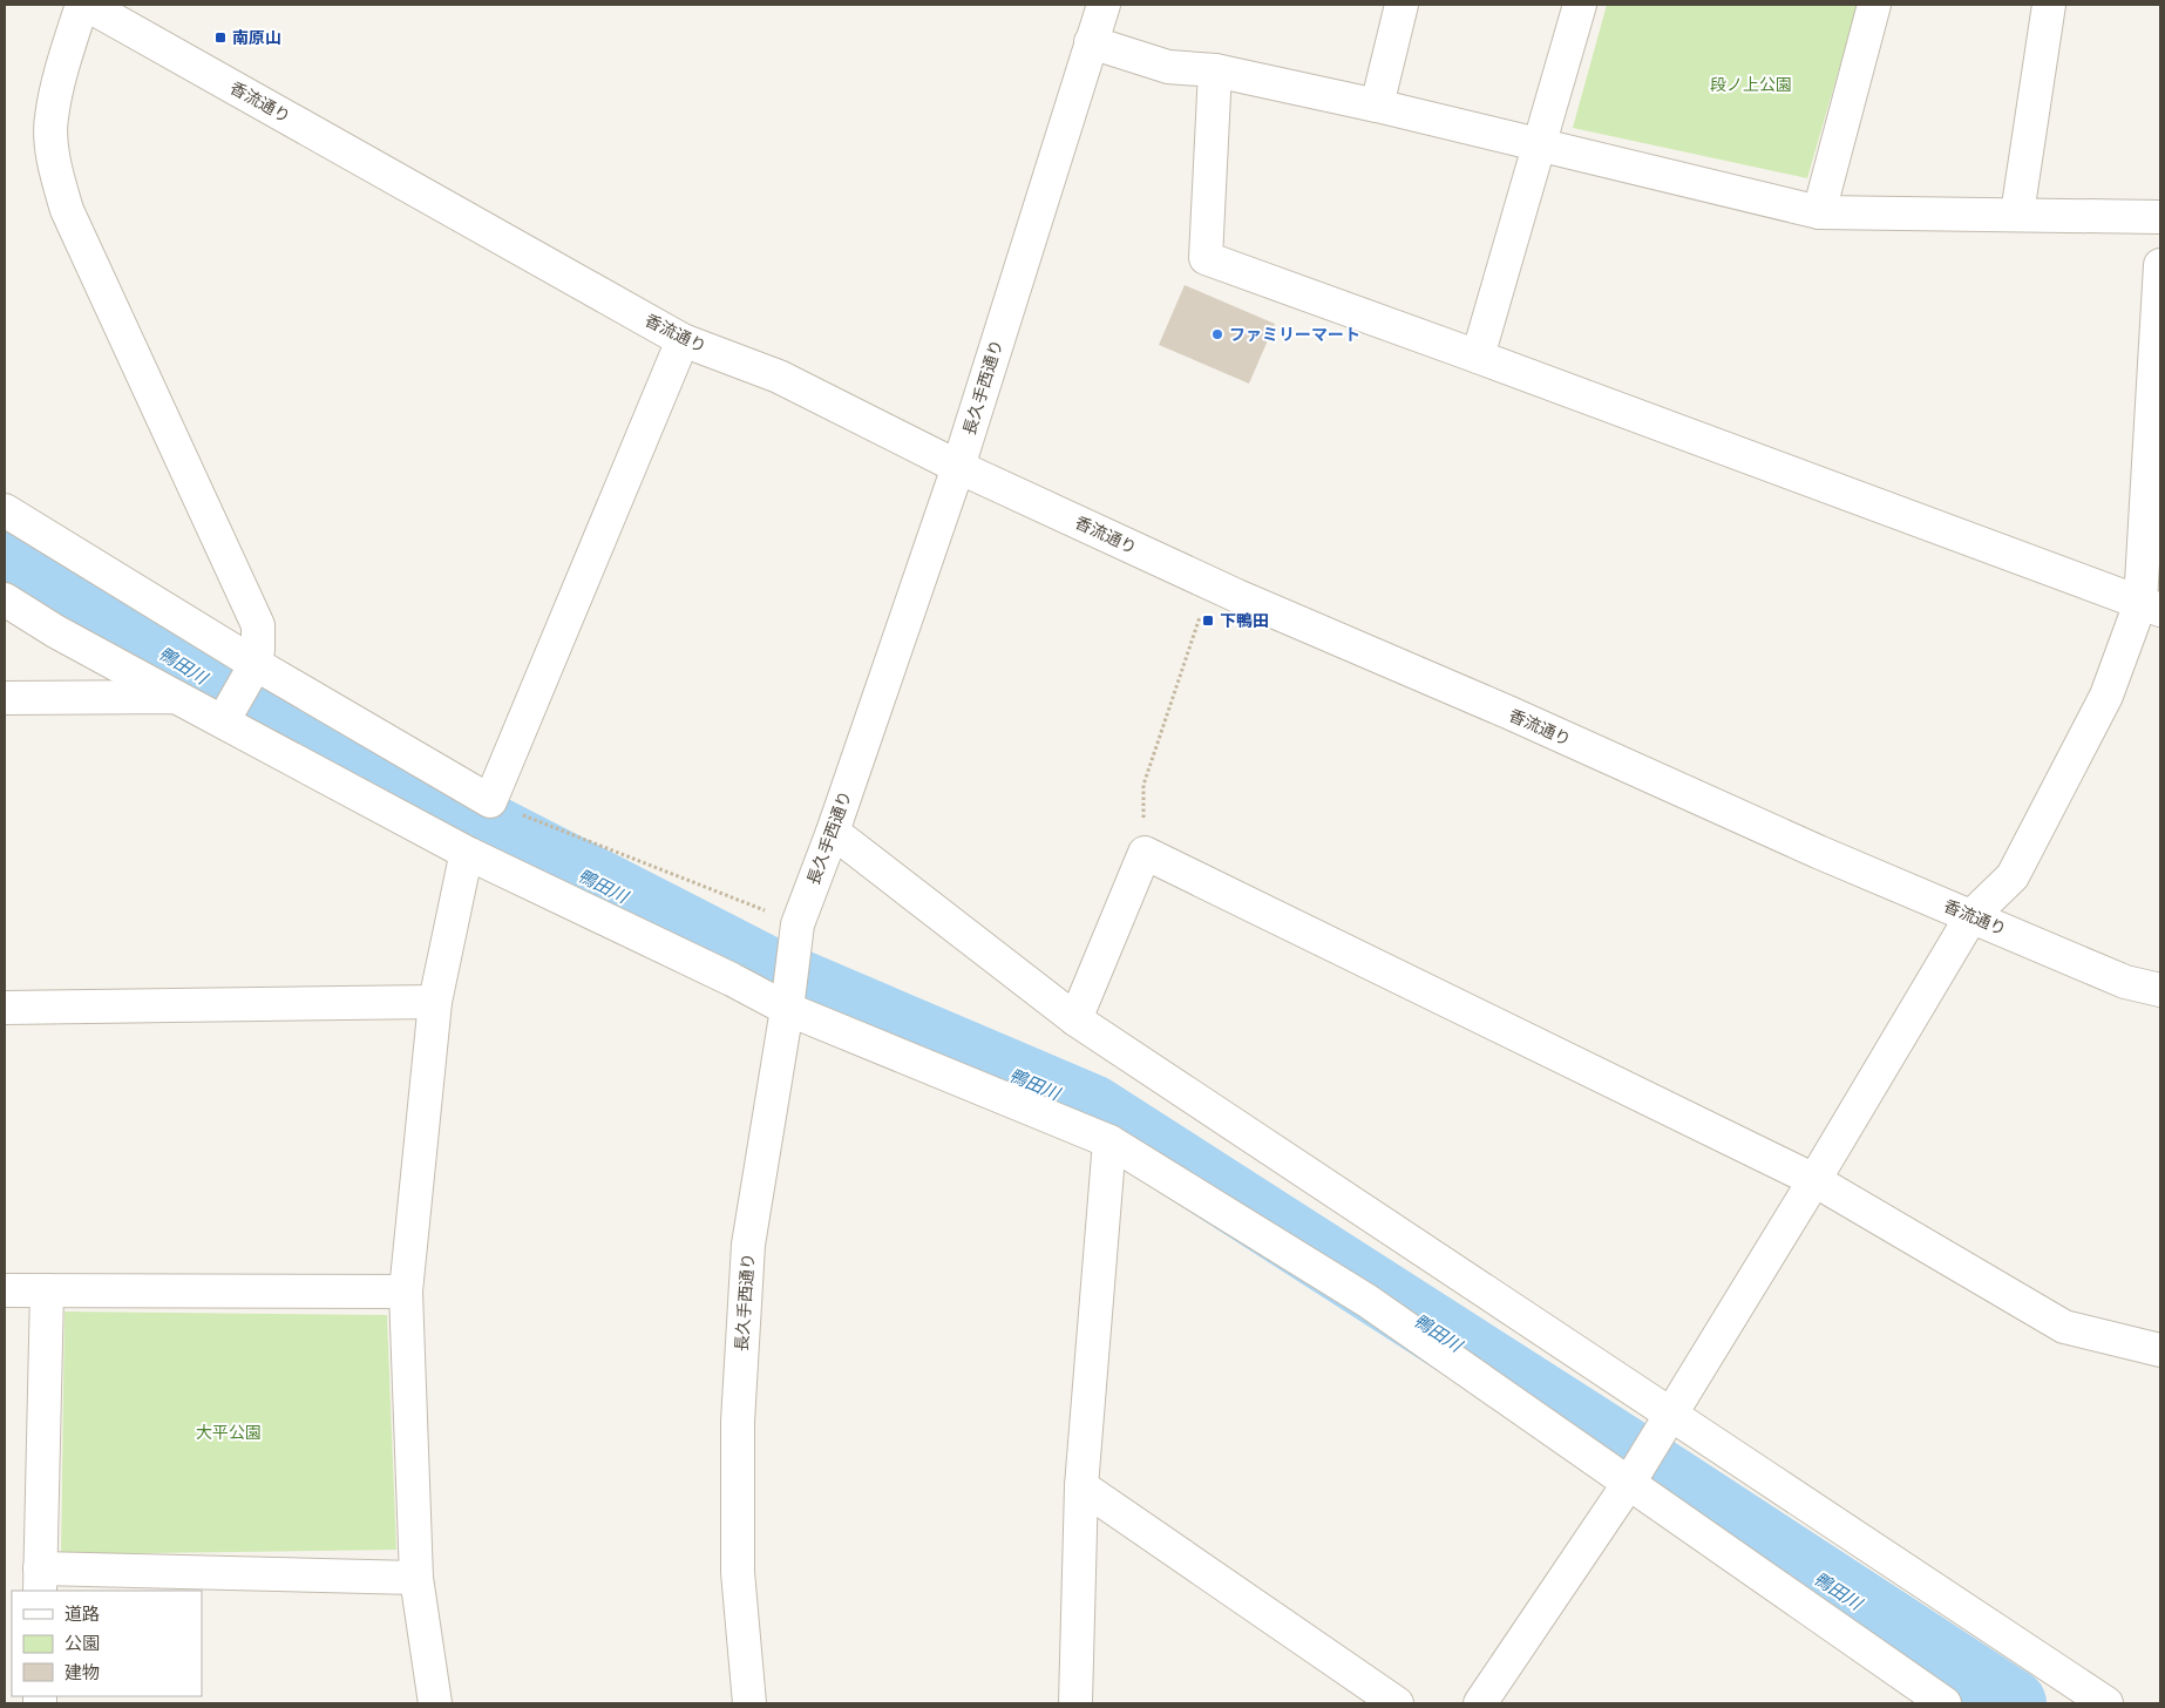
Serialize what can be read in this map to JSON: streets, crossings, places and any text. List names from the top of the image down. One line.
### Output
{"streets":{"street":["香流通り","長久手西通り"]},"crossings":[["香流通り","長久手西通り"]],"water":["鴨田川"],"parks":["段ノ上公園","大平公園"],"places":{"transit":["南原山","下鴨田"],"other":["ファミリーマート"]},"legend":["道路","公園","建物"]}
